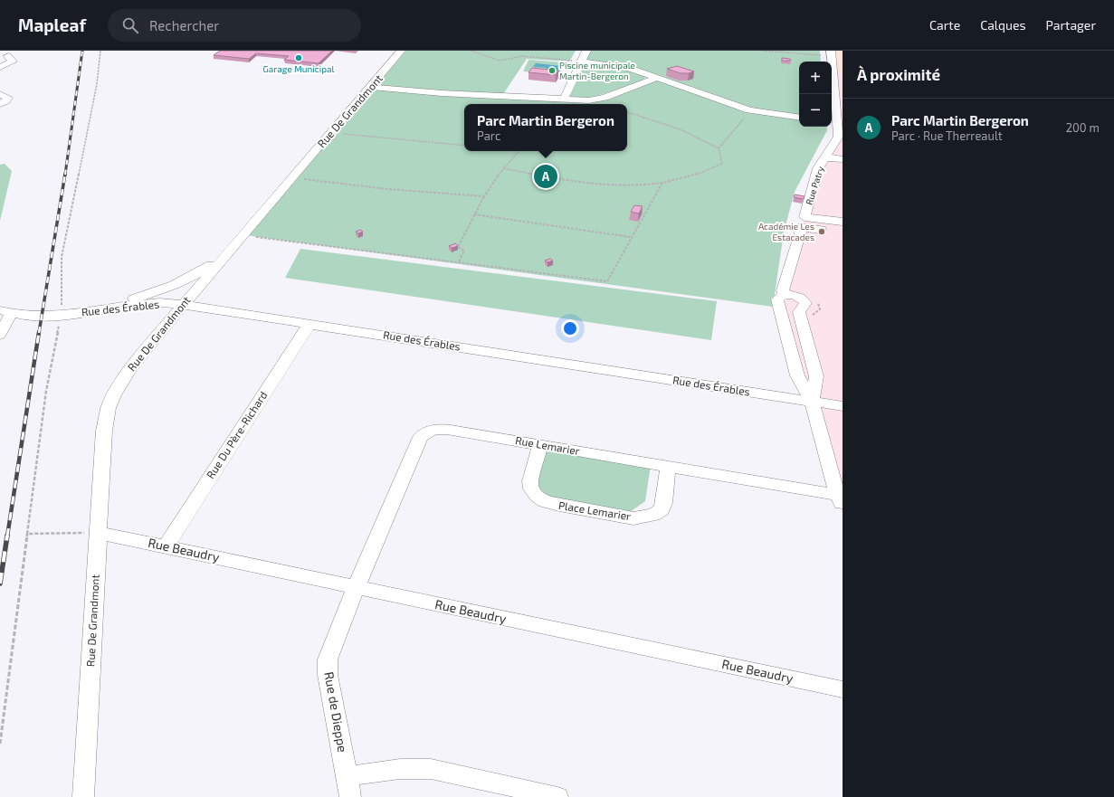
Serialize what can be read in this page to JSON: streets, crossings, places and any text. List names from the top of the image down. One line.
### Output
{"streets":{"street":["Rue De Grandmont","Rue Patry","Rue des Érables","Rue Du Père-Richard","Rue Lemarier","Place Lemarier","Rue Beaudry","Rue de Dieppe"]},"crossings":[["Rue De Grandmont","Rue des Érables"],["Rue De Grandmont","Rue Beaudry"],["Rue Patry","Rue des Érables"],["Rue Patry","Rue Lemarier"],["Rue des Érables","Rue Du Père-Richard"],["Rue Du Père-Richard","Rue Beaudry"],["Rue Lemarier","Place Lemarier"],["Rue Lemarier","Rue Beaudry"],["Rue Lemarier","Rue de Dieppe"],["Rue Beaudry","Rue de Dieppe"]],"places":["Garage Municipal","Piscine municipale Martin-Bergeron","Académie Les Estacades"],"page":{"header":"Mapleaf","search":"Rechercher","nav":["Carte","Calques","Partager"],"heading":"À proximité","map_buttons":["+","−"],"list":[{"mark":"A","name":"Parc Martin Bergeron","note":"Parc · Rue Therreault","value":"200 m"}],"popup":["Parc Martin Bergeron","Parc"],"pins":"A"}}
